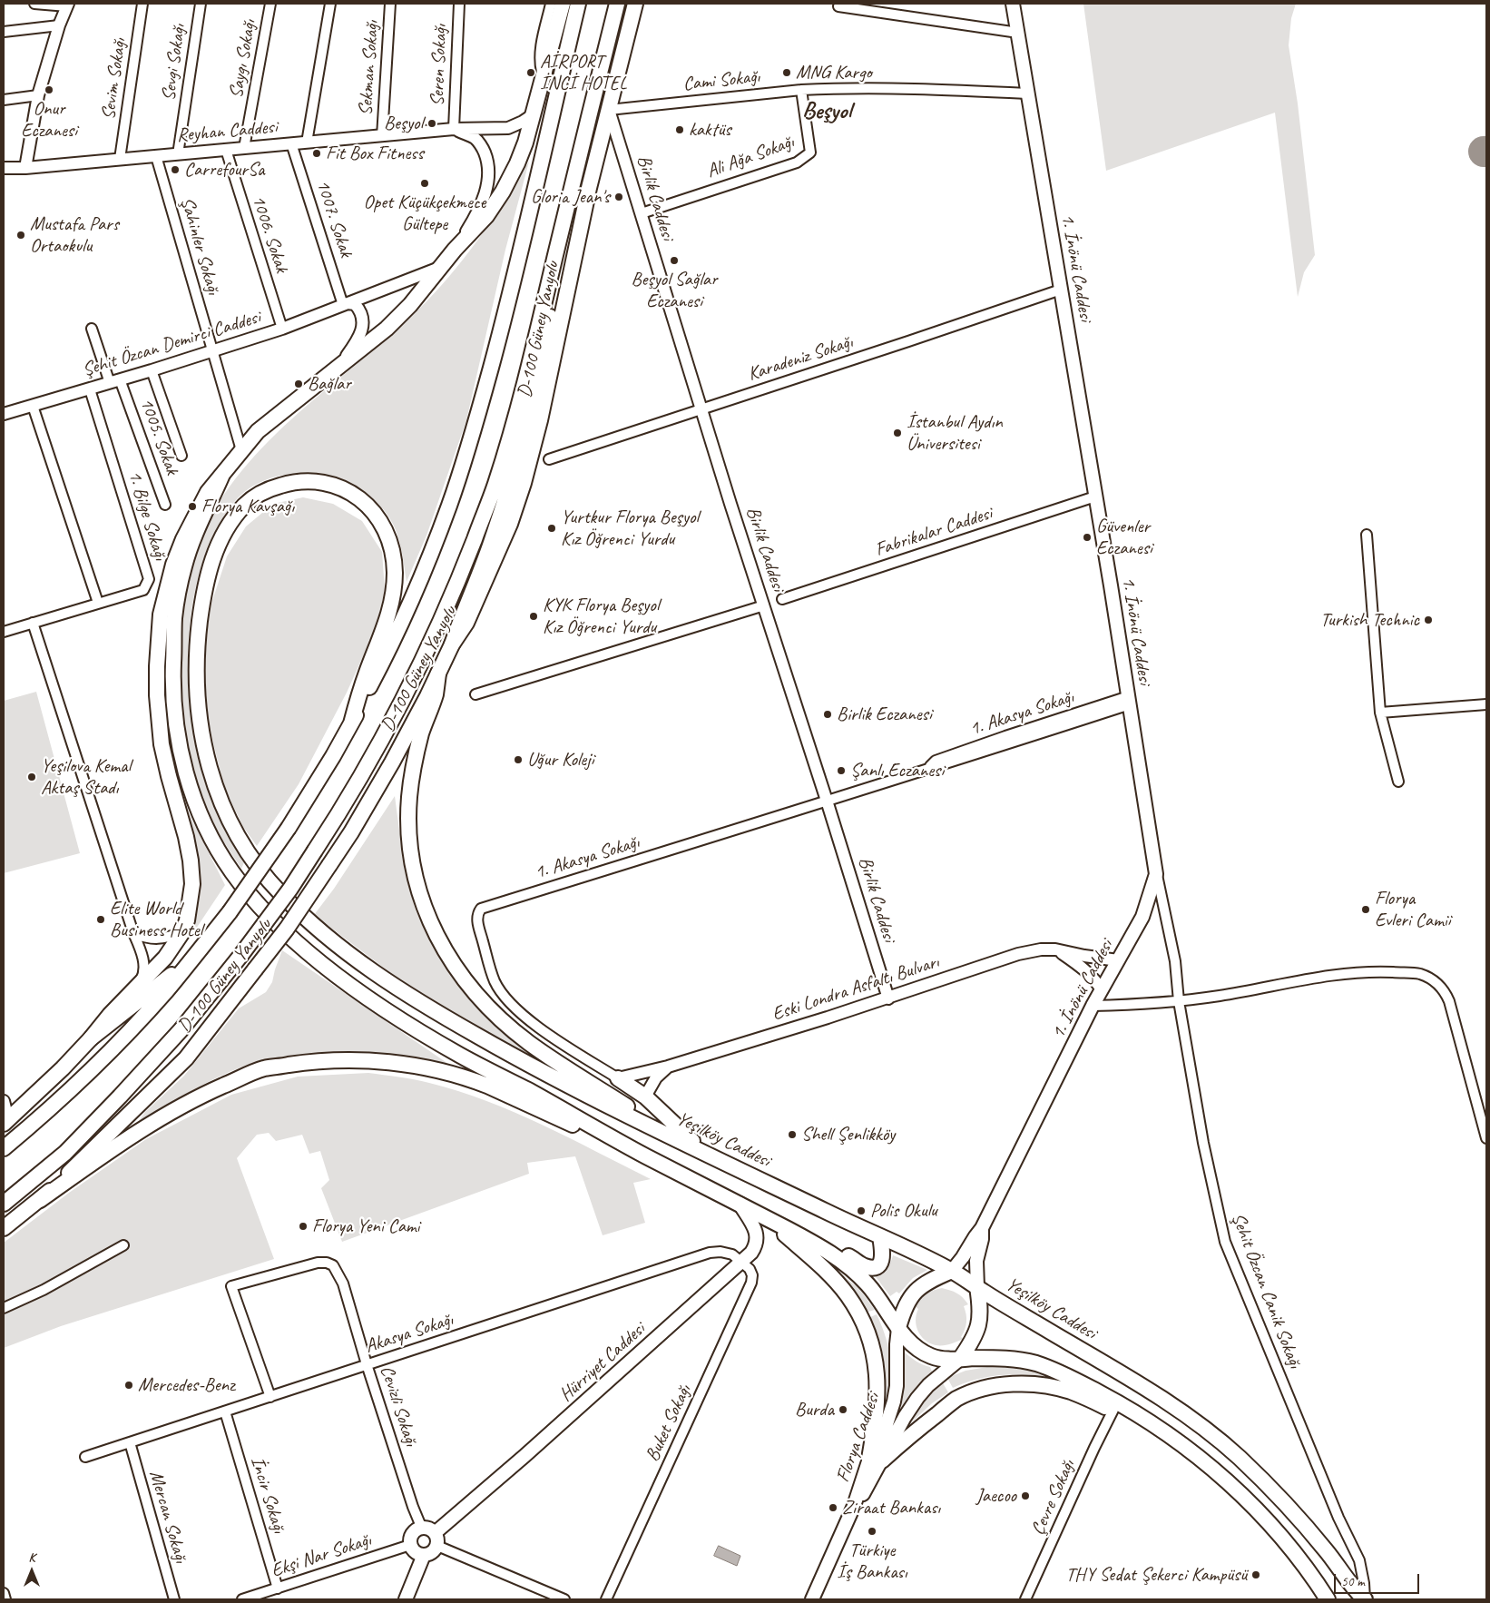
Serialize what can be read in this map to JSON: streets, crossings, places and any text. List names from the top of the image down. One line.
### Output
{"streets":{"main road":["1. İnönü Caddesi","D-100 Güney Yanyolu","Yeşilköy Caddesi","Hürriyet Caddesi","Florya Caddesi"],"street":["Saygı Sokağı","Sevgi Sokağı","Seren Sokağı","Sekman Sokağı","Sevim Sokağı","Cami Sokağı","Reyhan Caddesi","Ali Ağa Sokağı","Birlik Caddesi","1007. Sokak","1006. Sokak","Şahinler Sokağı","Şehit Özcan Demirci Caddesi","Karadeniz Sokağı","1005. Sokak","1. Bilge Sokağı","Fabrikalar Caddesi","1. Akasya Sokağı","Eski Londra Asfaltı Bulvarı","Şehit Özcan Canik Sokağı","Akasya Sokağı","Cevizli Sokağı","Buket Sokağı","İncir Sokağı","Çevre Sokağı","Mercan Sokağı","Ekşi Nar Sokağı"]},"crossings":[["Saygı Sokağı","Reyhan Caddesi"],["Sevgi Sokağı","Reyhan Caddesi"],["Seren Sokağı","Reyhan Caddesi"],["Sekman Sokağı","Reyhan Caddesi"],["Sevim Sokağı","Reyhan Caddesi"],["Cami Sokağı","Ali Ağa Sokağı"],["Cami Sokağı","Birlik Caddesi"],["Cami Sokağı","1. İnönü Caddesi"],["Cami Sokağı","D-100 Güney Yanyolu"],["Reyhan Caddesi","1007. Sokak"],["Reyhan Caddesi","1006. Sokak"],["Reyhan Caddesi","Şahinler Sokağı"],["Ali Ağa Sokağı","Birlik Caddesi"],["Birlik Caddesi","D-100 Güney Yanyolu"],["Birlik Caddesi","Karadeniz Sokağı"],["Birlik Caddesi","1. Akasya Sokağı"],["Birlik Caddesi","Eski Londra Asfaltı Bulvarı"],["1007. Sokak","Şehit Özcan Demirci Caddesi"],["1006. Sokak","Şehit Özcan Demirci Caddesi"],["Şahinler Sokağı","Şehit Özcan Demirci Caddesi"],["1. İnönü Caddesi","Karadeniz Sokağı"],["1. İnönü Caddesi","Fabrikalar Caddesi"],["1. İnönü Caddesi","1. Akasya Sokağı"],["1. İnönü Caddesi","Eski Londra Asfaltı Bulvarı"],["1. İnönü Caddesi","Şehit Özcan Canik Sokağı"],["Şehit Özcan Demirci Caddesi","1005. Sokak"],["Şehit Özcan Demirci Caddesi","1. Bilge Sokağı"],["1. Akasya Sokağı","Eski Londra Asfaltı Bulvarı"],["Yeşilköy Caddesi","Şehit Özcan Canik Sokağı"],["Yeşilköy Caddesi","Florya Caddesi"],["Akasya Sokağı","Hürriyet Caddesi"],["Akasya Sokağı","Cevizli Sokağı"],["Akasya Sokağı","Buket Sokağı"],["Akasya Sokağı","İncir Sokağı"],["Akasya Sokağı","Mercan Sokağı"],["Hürriyet Caddesi","Cevizli Sokağı"],["Hürriyet Caddesi","Buket Sokağı"],["Hürriyet Caddesi","Ekşi Nar Sokağı"],["Cevizli Sokağı","Ekşi Nar Sokağı"],["İncir Sokağı","Ekşi Nar Sokağı"]],"districts":["Beşyol"],"places":["AİRPORT İNCİ HOTEL","MNG Kargo","Onur Eczanesi","Beşyol","kaktüs","Fit Box Fitness","CarrefourSa","Opet Küçükçekmece Gültepe","Gloria Jean's","Mustafa Pars Ortaokulu","Beşyol Sağlar Eczanesi","Bağlar","İstanbul Aydın Üniversitesi","Florya Kavşağı","Yurtkur Florya Beşyol Kız Öğrenci Yurdu","Güvenler Eczanesi","KYK Florya Beşyol Kız Öğrenci Yurdu","Turkish Technic","Birlik Eczanesi","Uğur Koleji","Şanlı Eczanesi","Yeşilova Kemal Aktaş Stadı","Florya Evleri Camii","Elite World Business Hotel","Shell Şenlikköy","Polis Okulu","Florya Yeni Cami","Mercedes-Benz","Burda","Jaecoo","Ziraat Bankası","Türkiye İş Bankası","THY Sedat Şekerci Kampüsü"],"scale_bar":"50 m","north":"top"}
